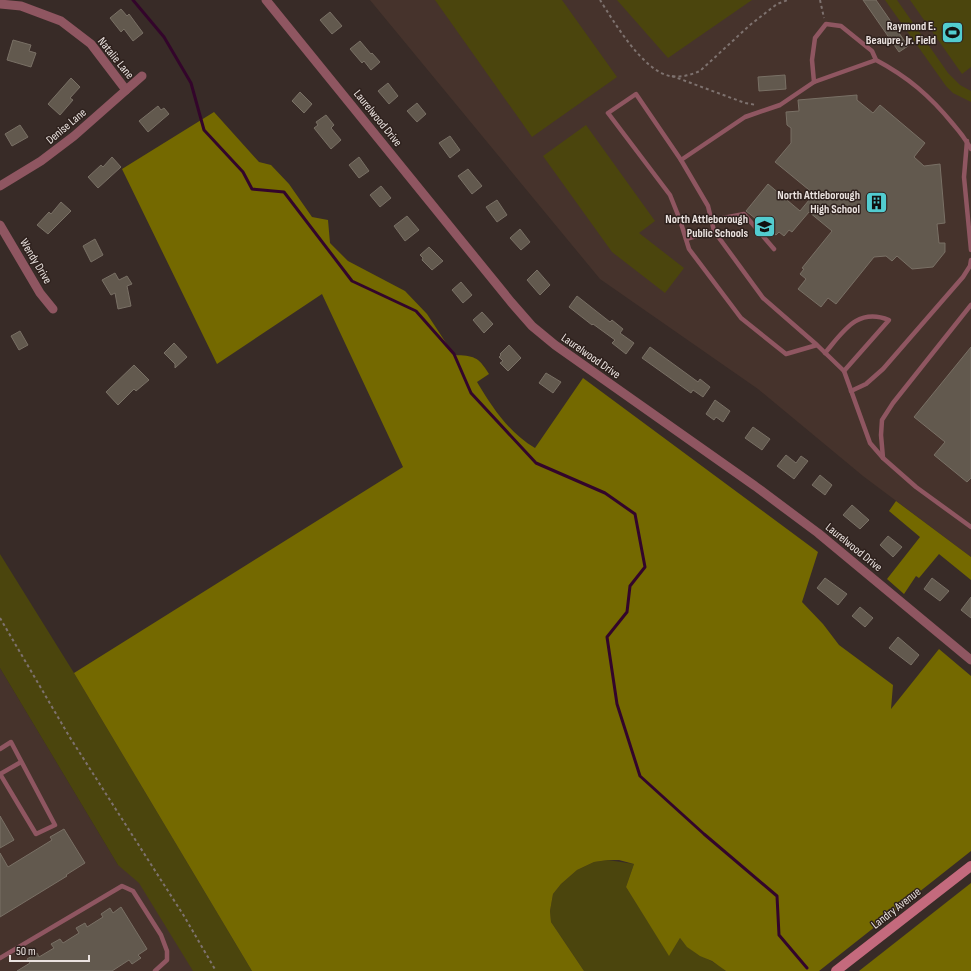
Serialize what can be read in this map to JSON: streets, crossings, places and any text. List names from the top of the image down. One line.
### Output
{"streets":{"street":["Natalie Lane","Laurelwood Drive","Denise Lane","Wendy Drive","Landry Avenue"]},"crossings":[["Natalie Lane","Denise Lane"]],"places":{"sports":["Raymond E. Beaupre, Jr. Field"],"building":["North Attleborough High School"],"school or university":["North Attleborough Public Schools"]},"scale_bar":"50 m"}
